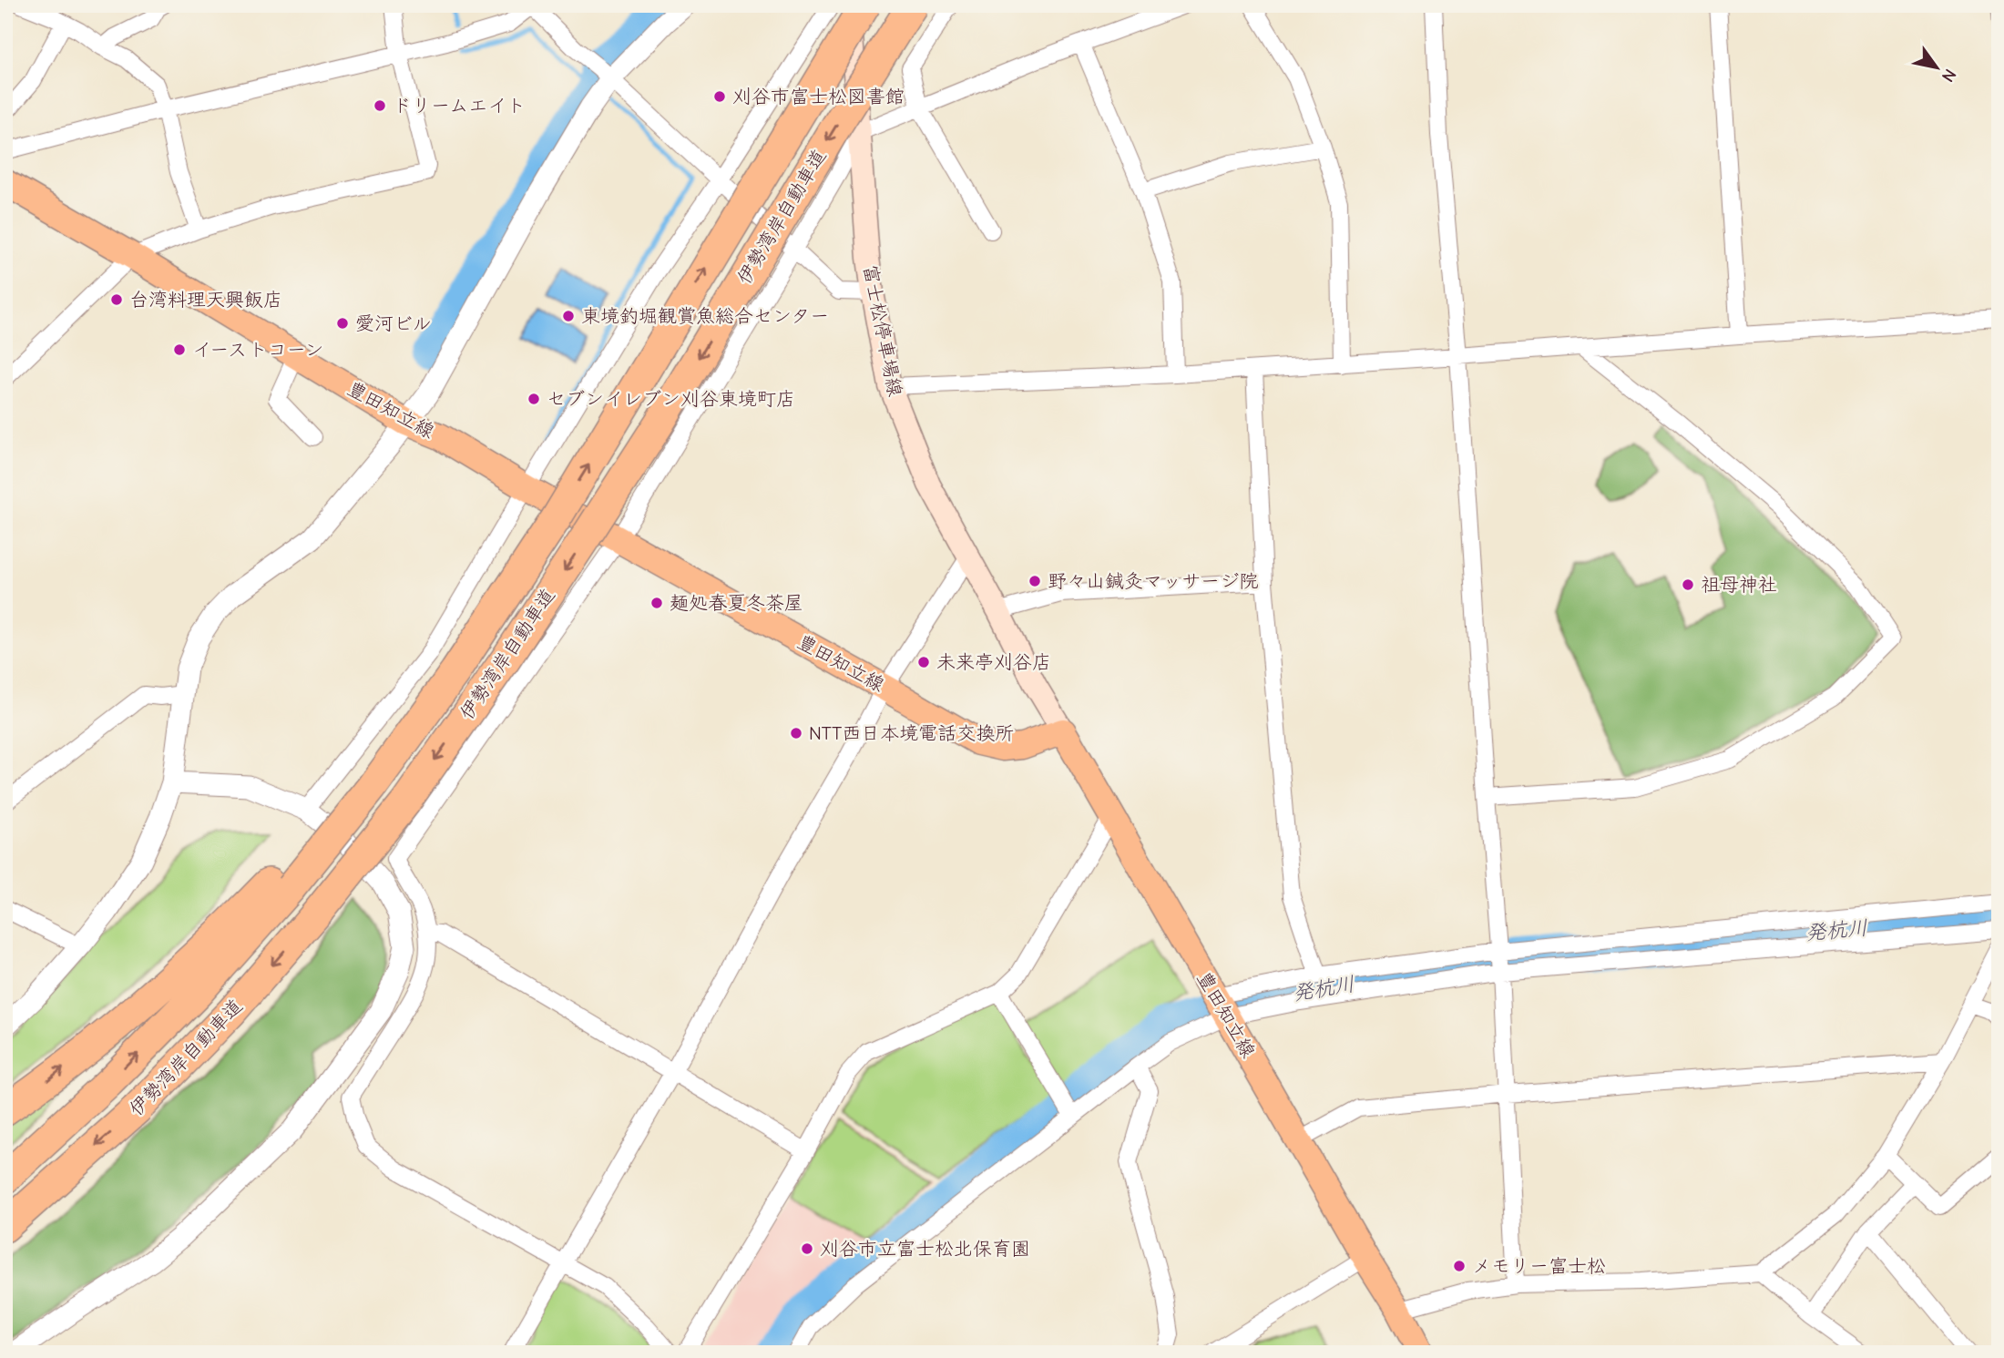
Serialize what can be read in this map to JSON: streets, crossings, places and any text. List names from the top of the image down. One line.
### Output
{"streets":{"highway":["伊勢湾岸自動車道"],"main road":["富士松停車場線","豊田知立線"]},"crossings":[["富士松停車場線","豊田知立線"]],"water":["発杭川"],"places":["刈谷市富士松図書館","ドリームエイト","台湾料理天興飯店","東境釣堀観賞魚総合センター","愛河ビル","イーストコーン","セブンイレブン刈谷東境町店","野々山鍼灸マッサージ院","祖母神社","麺処春夏冬茶屋","未来亭刈谷店","NTT西日本境電話交換所","刈谷市立富士松北保育園","メモリー富士松"],"north":"bottom right"}
